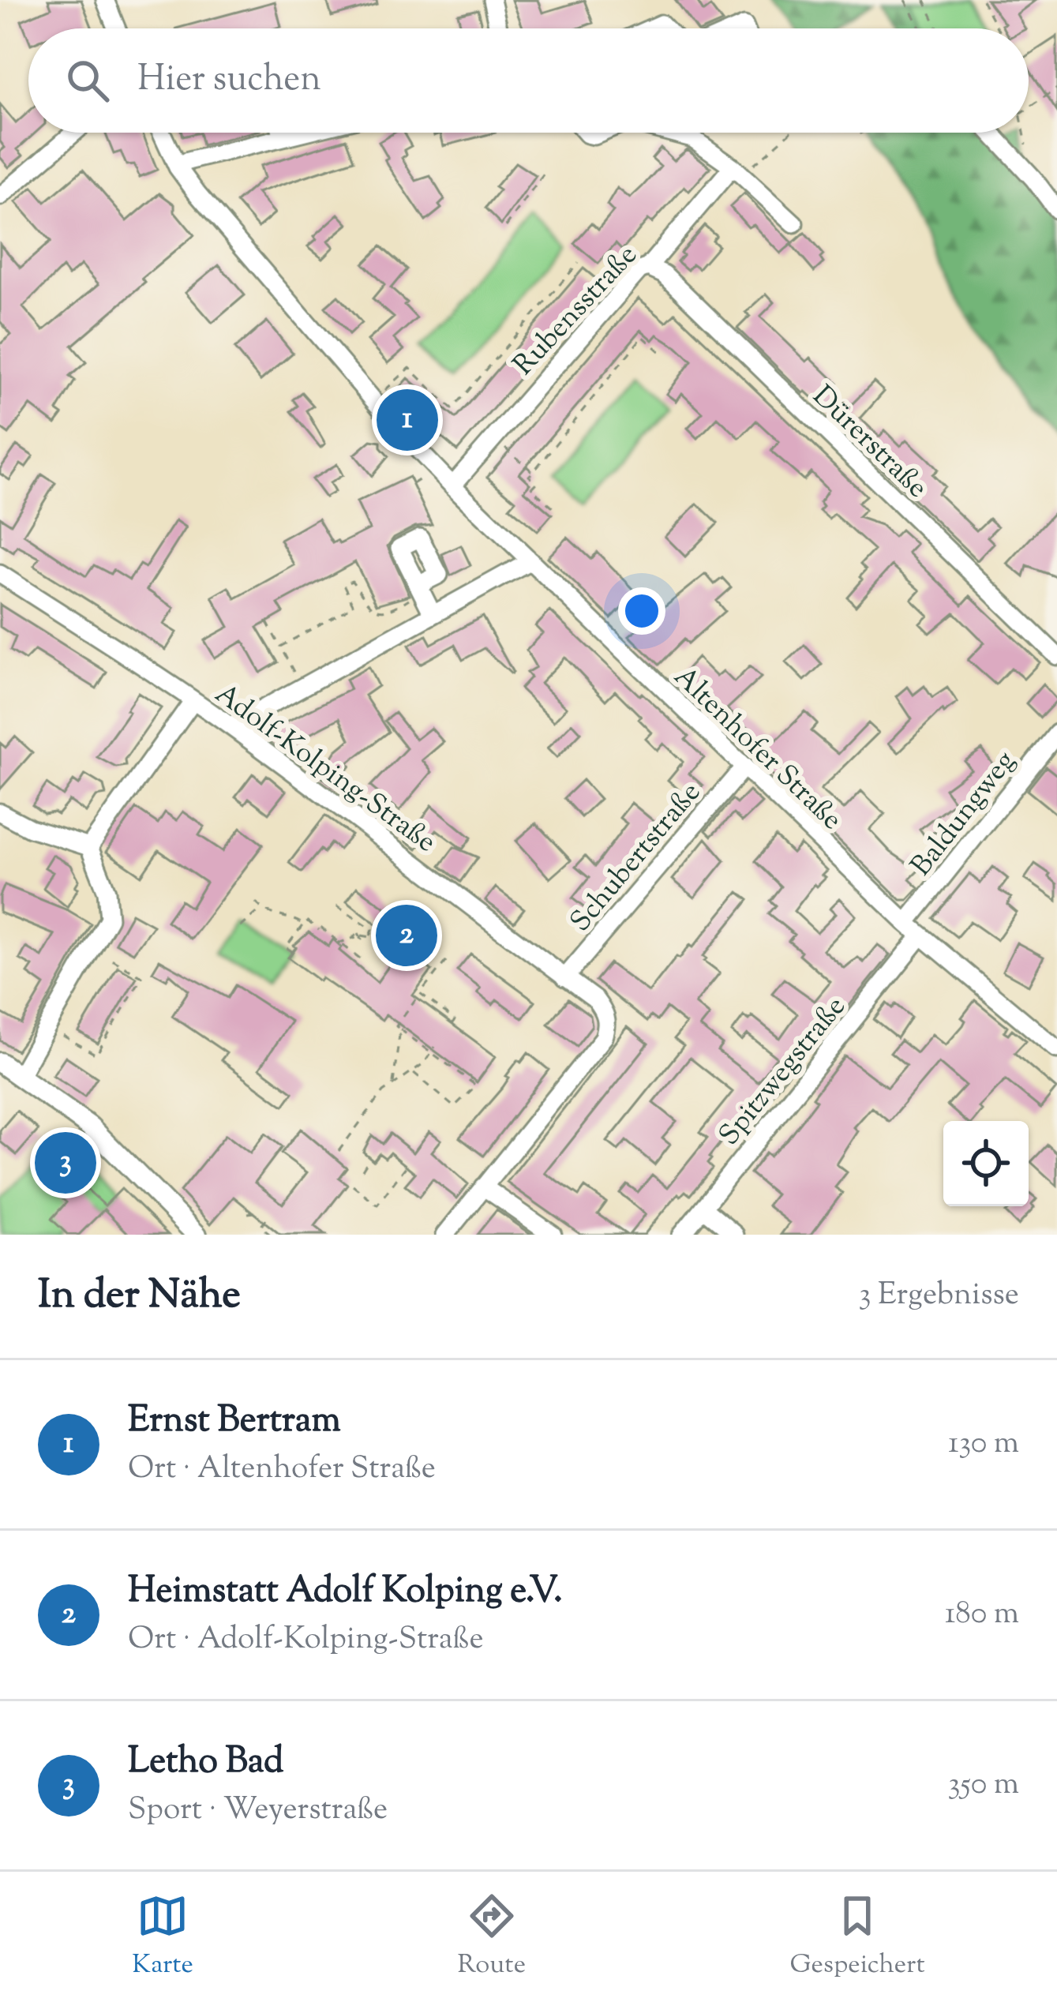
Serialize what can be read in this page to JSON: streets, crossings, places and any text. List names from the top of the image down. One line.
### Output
{"streets":{"street":["Rubensstraße","Dürerstraße","Altenhofer Straße","Adolf-Kolping-Straße","Baldungweg","Schubertstraße","Spitzwegstraße"]},"crossings":[["Rubensstraße","Dürerstraße"],["Rubensstraße","Altenhofer Straße"],["Altenhofer Straße","Baldungweg"],["Altenhofer Straße","Schubertstraße"],["Altenhofer Straße","Spitzwegstraße"],["Adolf-Kolping-Straße","Schubertstraße"]],"page":{"search":"Hier suchen","pins":["1","2","3"],"heading":["In der Nähe","3 Ergebnisse"],"list":[{"mark":"1","name":"Ernst Bertram","note":"Ort · Altenhofer Straße","value":"130 m"},{"mark":"2","name":"Heimstatt Adolf Kolping e.V.","note":"Ort · Adolf-Kolping-Straße","value":"180 m"},{"mark":"3","name":"Letho Bad","note":"Sport · Weyerstraße","value":"350 m"}],"nav":["Karte","Route","Gespeichert"]}}
